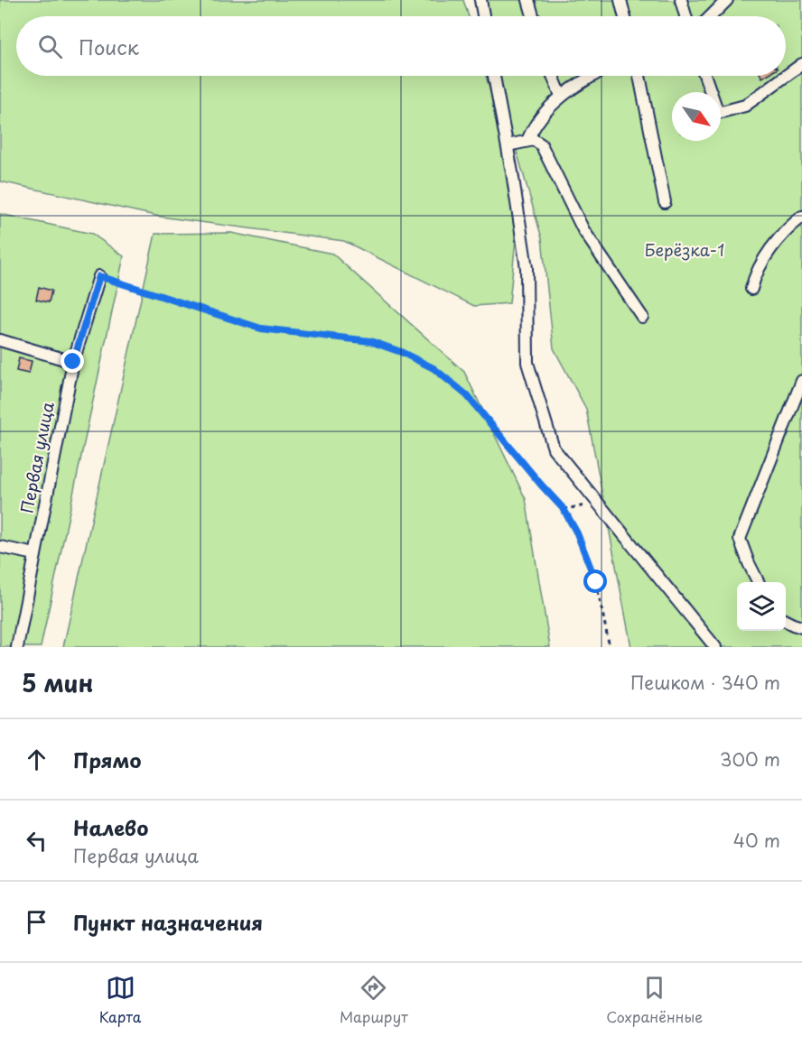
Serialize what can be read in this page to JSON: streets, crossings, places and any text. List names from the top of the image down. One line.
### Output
{"streets":{"street":["Первая улица"]},"parks":["Берёзка-1"],"north":"bottom right","page":{"search":"Поиск","heading":["5 мин","Пешком · 340 m"],"list":[["Прямо","300 m"],["Налево","Первая улица","40 m"],"Пункт назначения"],"nav":["Карта","Маршрут","Сохранённые"]}}
